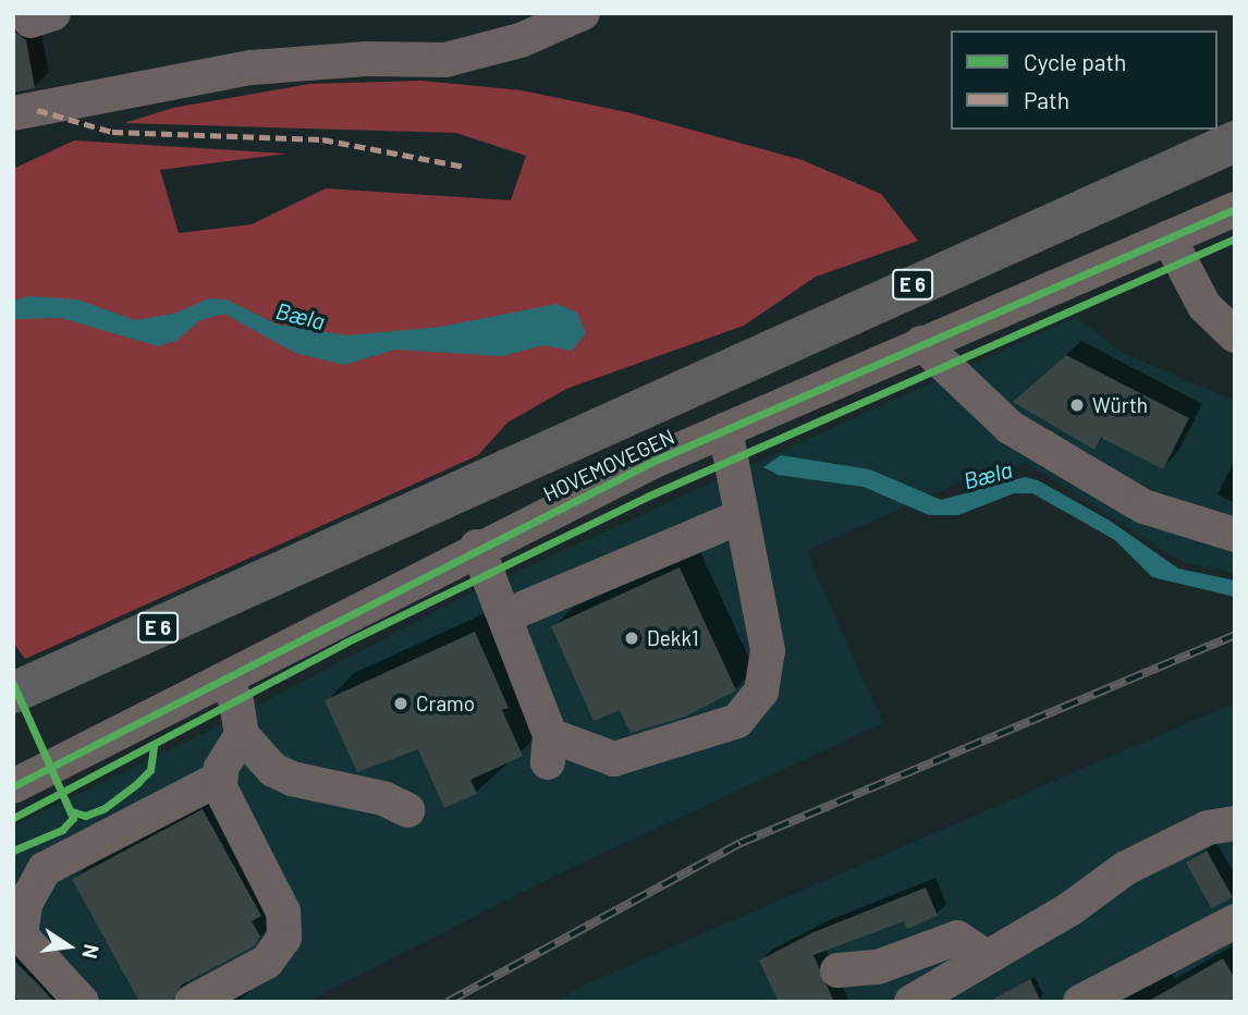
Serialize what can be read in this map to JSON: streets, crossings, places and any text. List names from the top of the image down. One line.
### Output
{"streets":{"highway":["E 6"],"street":["HOVEMOVEGEN"]},"water":["Bæla"],"places":["Würth","Dekk1","Cramo"],"legend":["Cycle path","Path"],"north":"right"}
